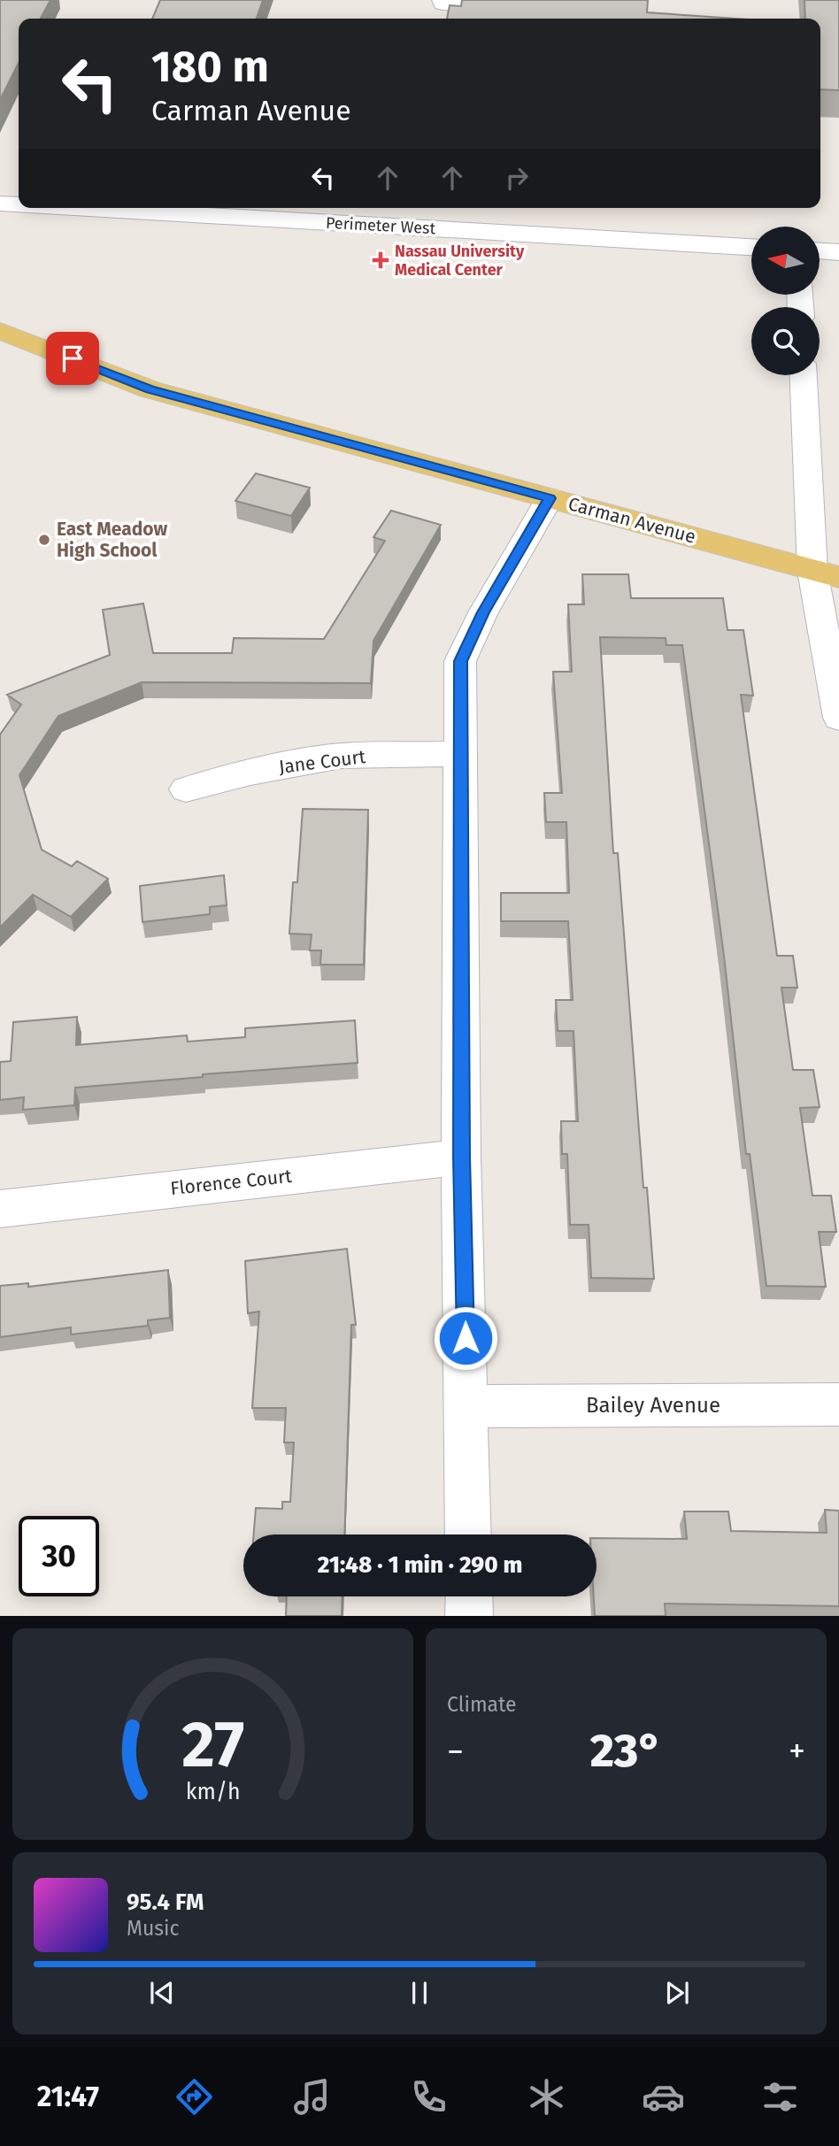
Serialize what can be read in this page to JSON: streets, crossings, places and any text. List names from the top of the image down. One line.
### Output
{"streets":{"main road":["Carman Avenue"],"street":["Perimeter West","Jane Court","Florence Court","Bailey Avenue"]},"places":{"health":["Nassau University Medical Center"],"other":["East Meadow High School"]},"north":"left","page":{"turn":["180 m","Carman Avenue"],"limit":"30","trip":"21:48 · 1 min · 290 m","tile":"Climate","heat":["−","23°","+"],"song":["95.4 FM","Music"],"tabs":"21:47","gauge":["27","km/h"]}}
